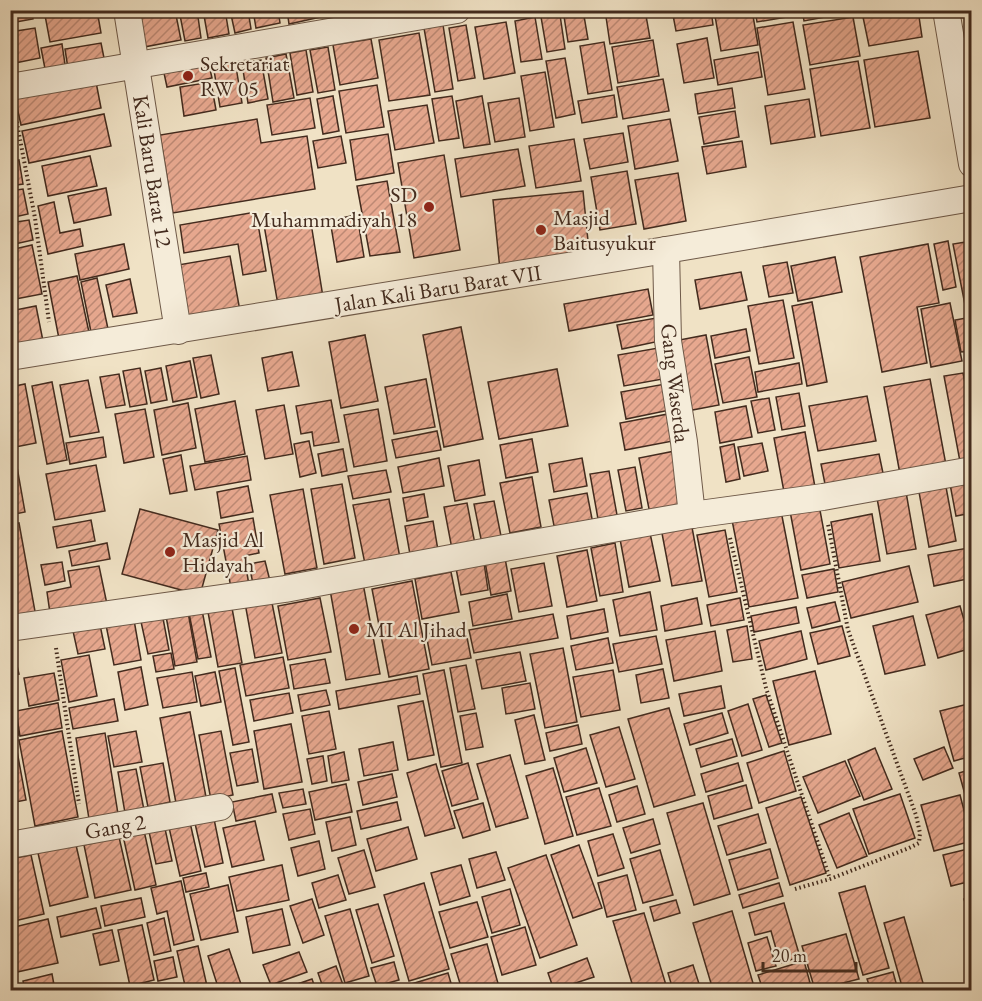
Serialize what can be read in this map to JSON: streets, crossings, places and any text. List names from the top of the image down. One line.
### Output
{"streets":{"street":["Kali Baru Barat 12","Jalan Kali Baru Barat VII","Gang Waserda","Gang 2"]},"crossings":[["Kali Baru Barat 12","Jalan Kali Baru Barat VII"],["Jalan Kali Baru Barat VII","Gang Waserda"]],"places":["Sekretariat RW 05","SD Muhammadiyah 18","Masjid Baitusyukur","Masjid Al Hidayah","MI Al Jihad"],"scale_bar":"20 m"}
